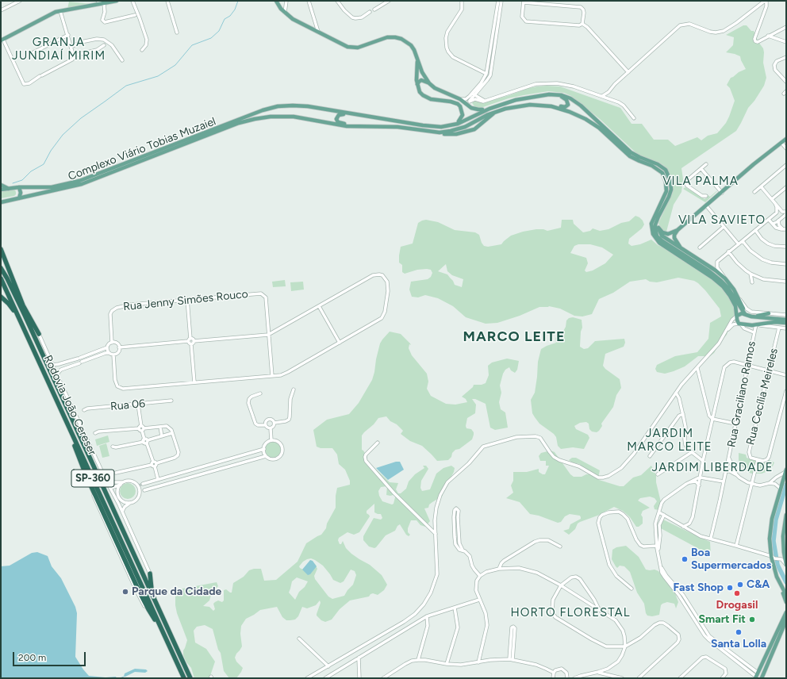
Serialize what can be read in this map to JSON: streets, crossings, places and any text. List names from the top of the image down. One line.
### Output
{"streets":{"highway":["Rodovia João Cereser","SP-360"],"main road":["Complexo Viário Tobias Muzaiel"],"street":["Rua Jenny Simões Rouco","Rua Graciliano Ramos","Rua Cecília Meireles","Rua 06"]},"districts":["GRANJA JUNDIAÍ MIRIM","VILA PALMA","VILA SAVIETO","MARCO LEITE","JARDIM MARCO LEITE","JARDIM LIBERDADE","HORTO FLORESTAL"],"places":["Boa Supermercados","C&A","Fast Shop","Parque da Cidade","Drogasil","Smart Fit","Santa Lolla"],"scale_bar":"200 m"}
